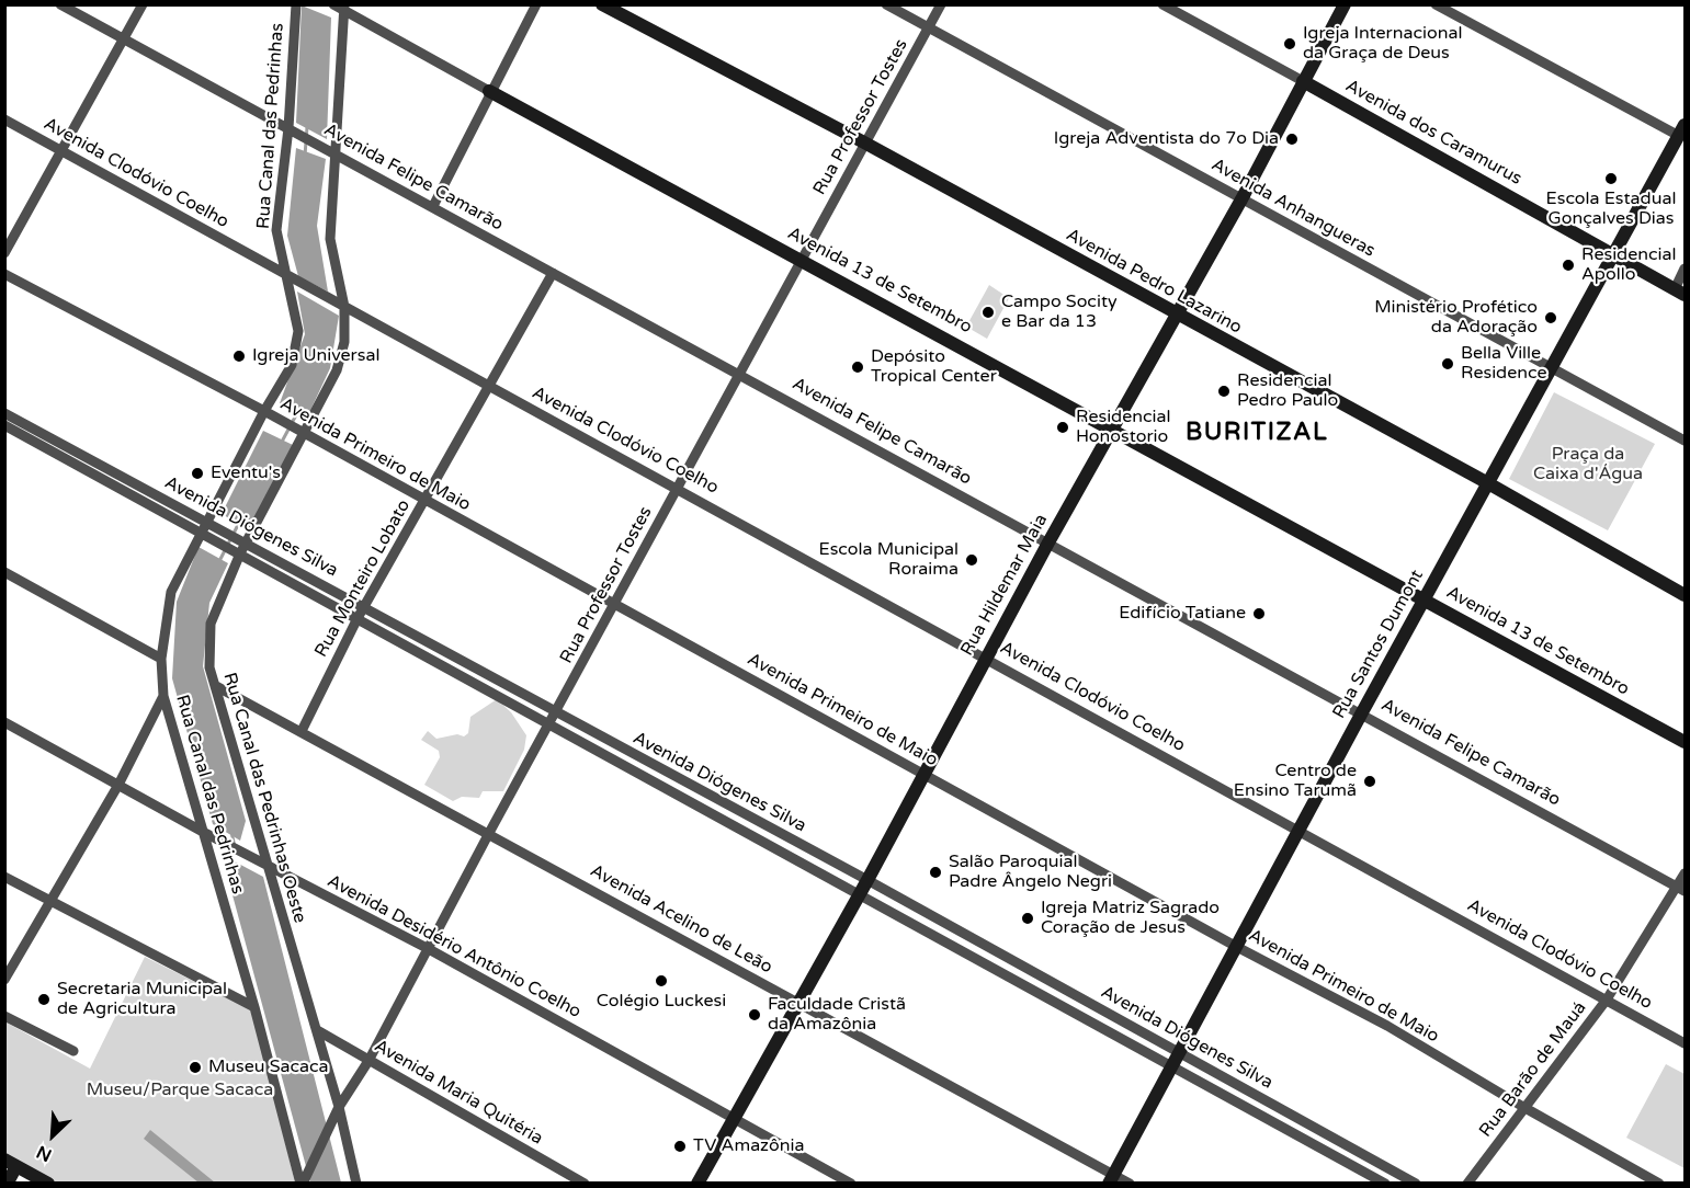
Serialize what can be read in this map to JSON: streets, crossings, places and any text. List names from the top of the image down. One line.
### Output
{"streets":{"main road":["Avenida dos Caramurus","Avenida 13 de Setembro","Avenida Pedro Lazarino","Rua Hildemar Maia","Rua Santos Dumont"],"street":["Rua Professor Tostes","Rua Canal das Pedrinhas","Avenida Clodóvio Coelho","Avenida Felipe Camarão","Avenida Anhangueras","Avenida Primeiro de Maio","Avenida Diógenes Silva","Rua Monteiro Lobato","Rua Canal das Pedrinhas Oeste","Avenida Acelino de Leão","Avenida Desidério Antônio Coelho","Rua Barão de Mauá","Avenida Maria Quitéria"]},"crossings":[["Rua Professor Tostes","Rua Canal das Pedrinhas"],["Rua Professor Tostes","Avenida Clodóvio Coelho"],["Rua Professor Tostes","Avenida Felipe Camarão"],["Rua Professor Tostes","Avenida Anhangueras"],["Rua Professor Tostes","Avenida 13 de Setembro"],["Rua Professor Tostes","Avenida Pedro Lazarino"],["Rua Professor Tostes","Avenida Primeiro de Maio"],["Rua Professor Tostes","Avenida Diógenes Silva"],["Rua Professor Tostes","Rua Canal das Pedrinhas Oeste"],["Rua Professor Tostes","Avenida Acelino de Leão"],["Rua Professor Tostes","Avenida Desidério Antônio Coelho"],["Rua Professor Tostes","Avenida Maria Quitéria"],["Rua Canal das Pedrinhas","Avenida Clodóvio Coelho"],["Rua Canal das Pedrinhas","Avenida Felipe Camarão"],["Rua Canal das Pedrinhas","Avenida Primeiro de Maio"],["Rua Canal das Pedrinhas","Avenida Diógenes Silva"],["Rua Canal das Pedrinhas","Avenida Desidério Antônio Coelho"],["Avenida dos Caramurus","Rua Hildemar Maia"],["Avenida dos Caramurus","Rua Santos Dumont"],["Avenida Clodóvio Coelho","Rua Monteiro Lobato"],["Avenida Clodóvio Coelho","Rua Hildemar Maia"],["Avenida Clodóvio Coelho","Rua Santos Dumont"],["Avenida Clodóvio Coelho","Rua Canal das Pedrinhas Oeste"],["Avenida Clodóvio Coelho","Rua Barão de Mauá"],["Avenida Felipe Camarão","Rua Monteiro Lobato"],["Avenida Felipe Camarão","Rua Hildemar Maia"],["Avenida Felipe Camarão","Rua Santos Dumont"],["Avenida Felipe Camarão","Rua Canal das Pedrinhas Oeste"],["Avenida Felipe Camarão","Rua Barão de Mauá"],["Avenida Anhangueras","Rua Hildemar Maia"],["Avenida Anhangueras","Rua Santos Dumont"],["Avenida 13 de Setembro","Rua Hildemar Maia"],["Avenida 13 de Setembro","Rua Santos Dumont"],["Avenida 13 de Setembro","Rua Canal das Pedrinhas Oeste"],["Avenida Pedro Lazarino","Rua Hildemar Maia"],["Avenida Pedro Lazarino","Rua Santos Dumont"],["Avenida Primeiro de Maio","Rua Monteiro Lobato"],["Avenida Primeiro de Maio","Rua Hildemar Maia"],["Avenida Primeiro de Maio","Rua Santos Dumont"],["Avenida Primeiro de Maio","Rua Canal das Pedrinhas Oeste"],["Avenida Primeiro de Maio","Rua Barão de Mauá"],["Avenida Diógenes Silva","Rua Monteiro Lobato"],["Avenida Diógenes Silva","Rua Hildemar Maia"],["Avenida Diógenes Silva","Rua Santos Dumont"],["Avenida Diógenes Silva","Rua Canal das Pedrinhas Oeste"],["Rua Monteiro Lobato","Avenida Acelino de Leão"],["Rua Hildemar Maia","Avenida Acelino de Leão"],["Rua Hildemar Maia","Avenida Desidério Antônio Coelho"],["Rua Santos Dumont","Avenida Acelino de Leão"],["Rua Canal das Pedrinhas Oeste","Avenida Acelino de Leão"],["Rua Canal das Pedrinhas Oeste","Avenida Desidério Antônio Coelho"],["Rua Canal das Pedrinhas Oeste","Avenida Maria Quitéria"]],"districts":["BURITIZAL"],"parks":["Praça da Caixa d'Água","Museu/Parque Sacaca"],"places":["Igreja Internacional da Graça de Deus","Igreja Adventista do 7o Dia","Escola Estadual Gonçalves Dias","Residencial Apollo","Campo Socity e Bar da 13","Ministério Profético da Adoração","Igreja Universal","Bella Ville Residence","Depósito Tropical Center","Residencial Pedro Paulo","Residencial Honostorio","Eventu's","Escola Municipal Roraima","Edifício Tatiane","Centro de Ensino Tarumã","Salão Paroquial Padre Ângelo Negri","Igreja Matriz Sagrado Coração de Jesus","Colégio Luckesi","Secretaria Municipal de Agricultura","Faculdade Cristã da Amazônia","Museu Sacaca","TV Amazônia"],"north":"bottom left"}
